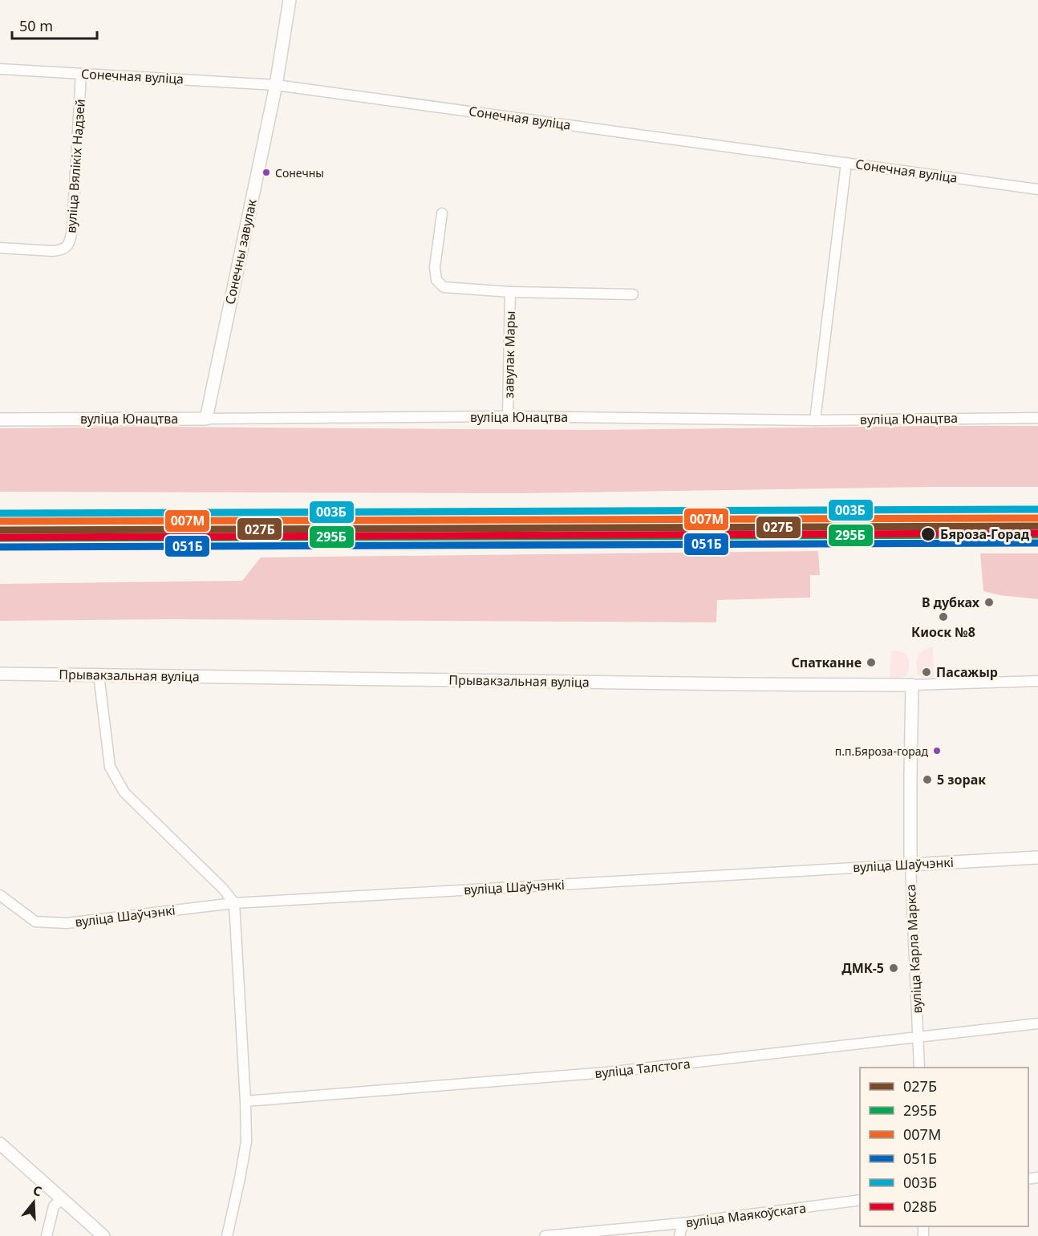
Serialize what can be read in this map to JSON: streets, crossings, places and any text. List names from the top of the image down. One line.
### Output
{"streets":{"street":["Сонечная вуліца","вуліца Вялікіх Надзей","Сонечны завулак","завулак Мары","вуліца Юнацтва","Прывакзальная вуліца","вуліца Шаўчэнкі","вуліца Карла Маркса","вуліца Талстога","вуліца Маякоўскага"]},"crossings":[["Сонечная вуліца","вуліца Вялікіх Надзей"],["Сонечная вуліца","Сонечны завулак"],["Сонечны завулак","вуліца Юнацтва"],["завулак Мары","вуліца Юнацтва"],["Прывакзальная вуліца","вуліца Карла Маркса"],["вуліца Шаўчэнкі","вуліца Карла Маркса"],["вуліца Карла Маркса","вуліца Талстога"]],"places":["Сонечны","Бяроза-Горад","В дубках","Киоск №8","Спатканне","Пасажыр","п.п.Бяроза-горад","5 зорак","ДМК-5"],"lines":["transit line 003Б","transit line 007М","transit line 027Б","transit line 028Б","transit line 295Б","transit line 051Б"],"legend":["027Б","295Б","007М","051Б","003Б","028Б"],"scale_bar":"50 m","north":"top"}
